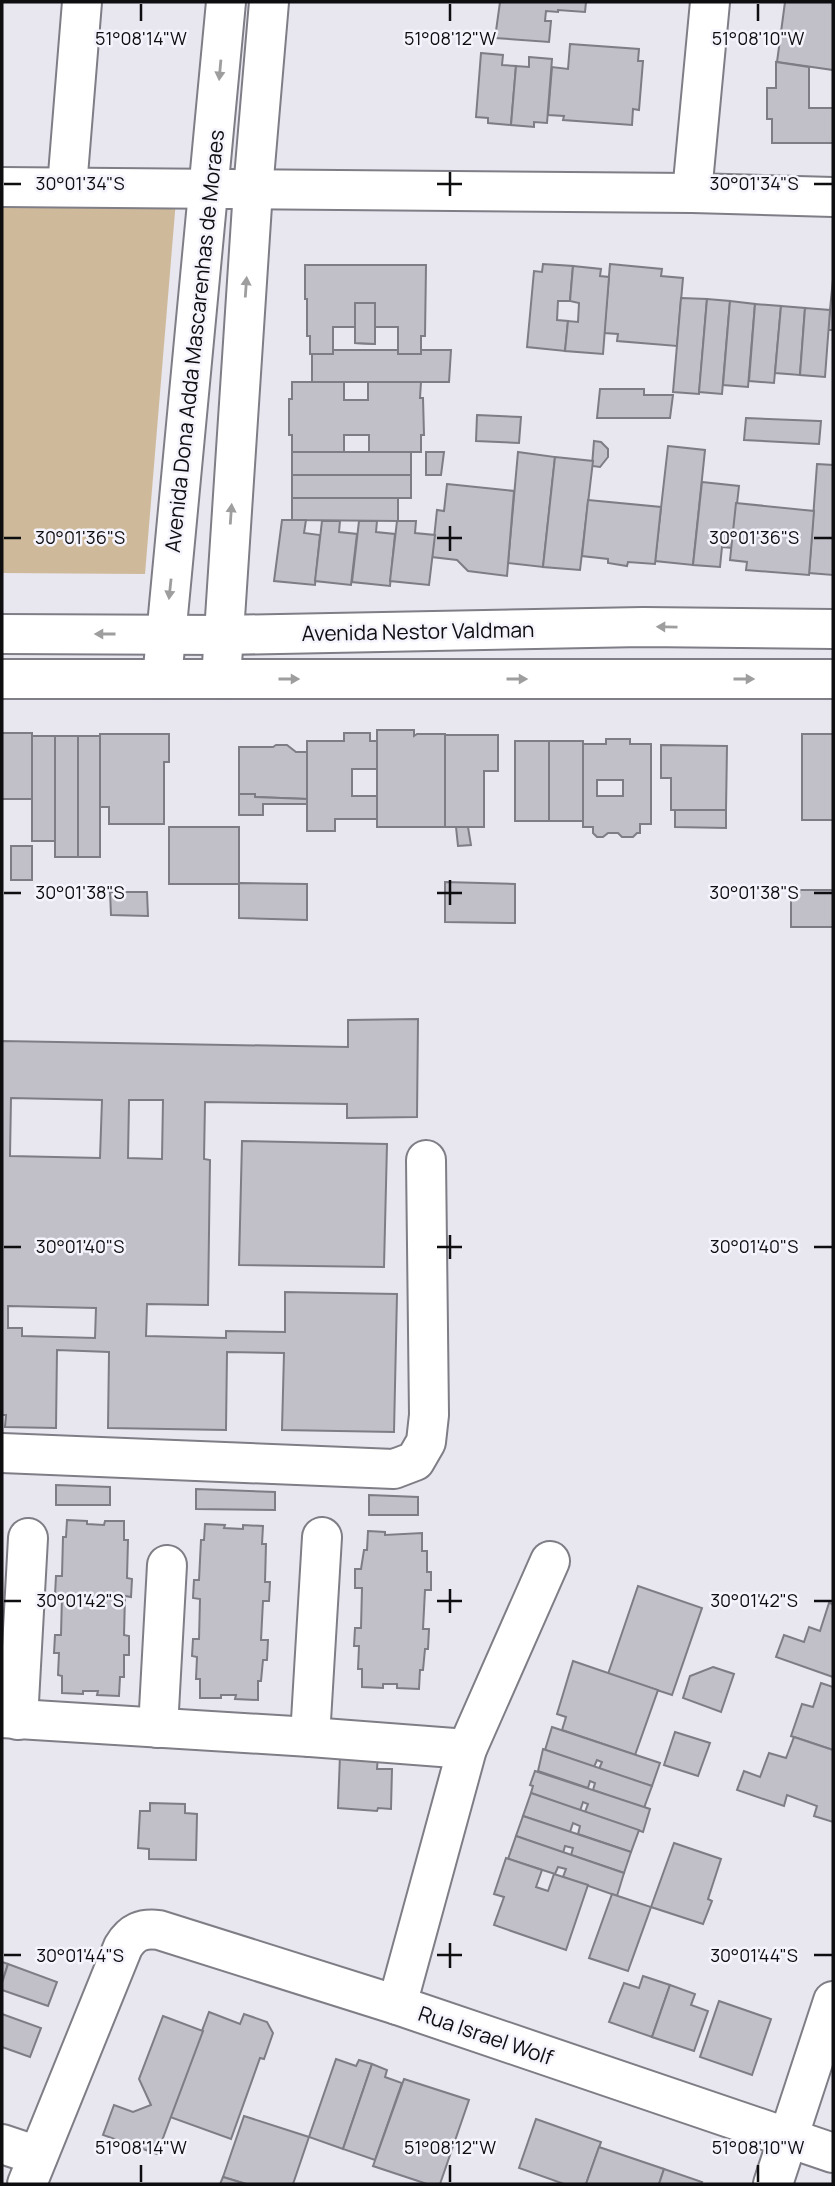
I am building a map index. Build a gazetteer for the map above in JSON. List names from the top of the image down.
{
  "streets": {
    "street": ["Avenida Dona Adda Mascarenhas de Moraes", "Avenida Nestor Valdman", "Rua Israel Wolf"]
  },
  "crossings": [
    ["Avenida Dona Adda Mascarenhas de Moraes", "Avenida Nestor Valdman"]
  ],
  "coordinates": [
    "51°08'14\"W",
    "51°08'12\"W",
    "51°08'10\"W",
    "30°01'34\"S",
    "30°01'36\"S",
    "30°01'38\"S",
    "30°01'40\"S",
    "30°01'42\"S",
    "30°01'44\"S"
  ]
}
